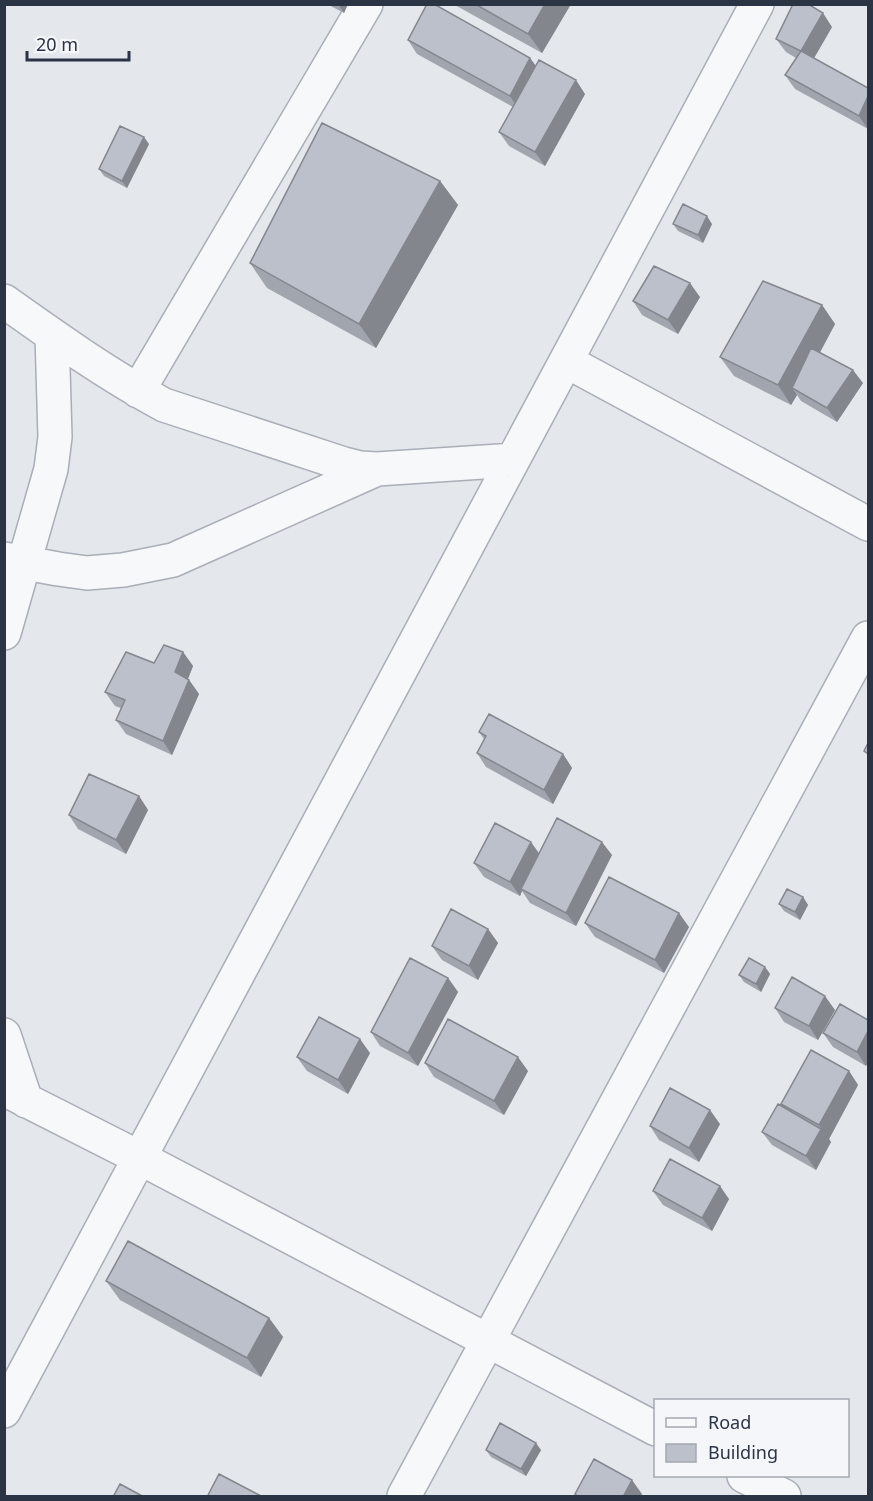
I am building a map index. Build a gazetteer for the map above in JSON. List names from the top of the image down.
{
  "legend": ["Road", "Building"],
  "scale_bar": "20 m"
}
